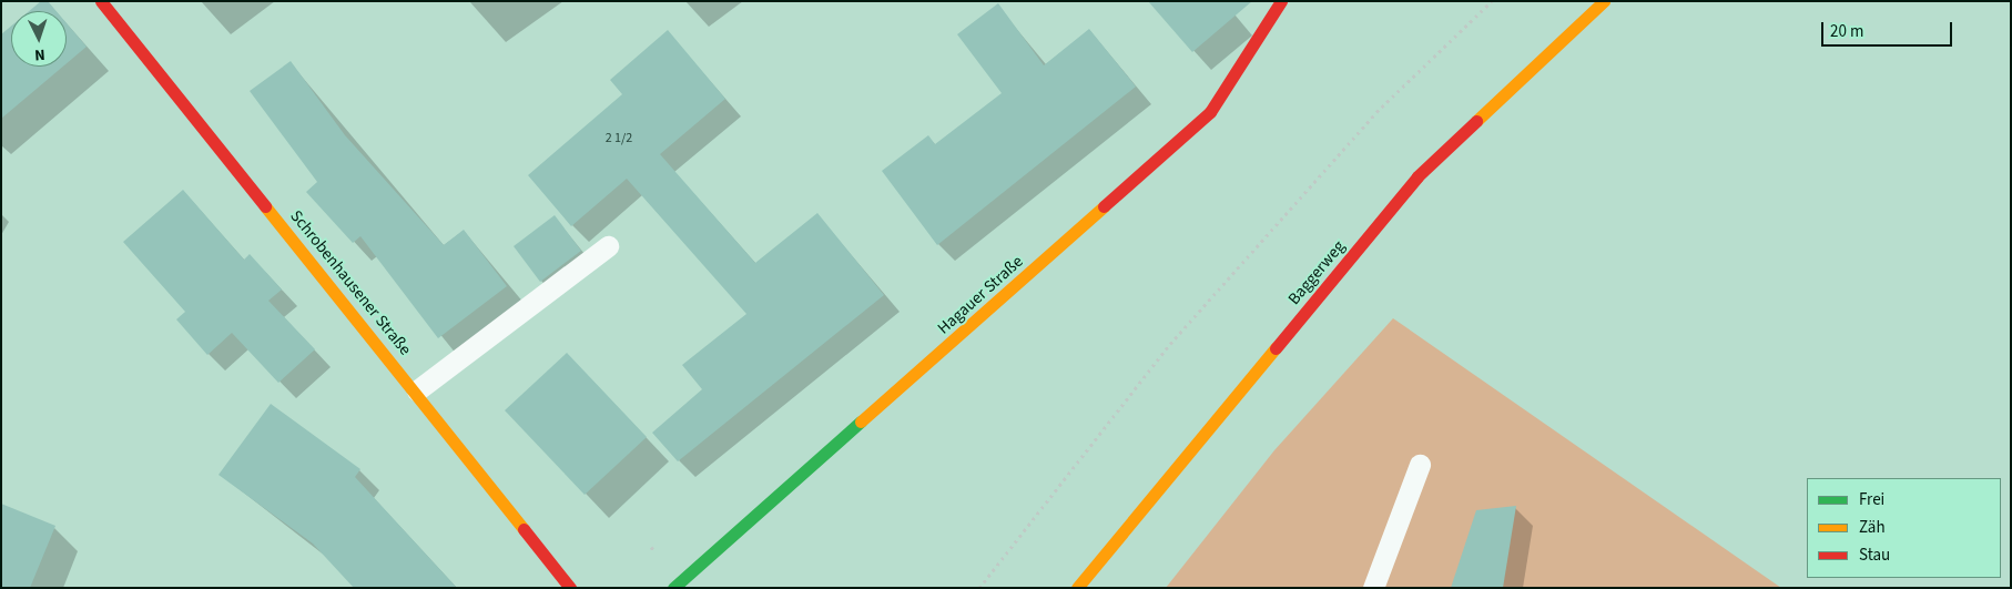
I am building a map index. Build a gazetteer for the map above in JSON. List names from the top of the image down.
{
  "streets": {
    "street": ["Baggerweg", "Schrobenhausener Straße", "Hagauer Straße"]
  },
  "house_numbers": ["2 1/2"],
  "legend": ["Frei", "Zäh", "Stau"],
  "scale_bar": "20 m",
  "north": "bottom"
}
